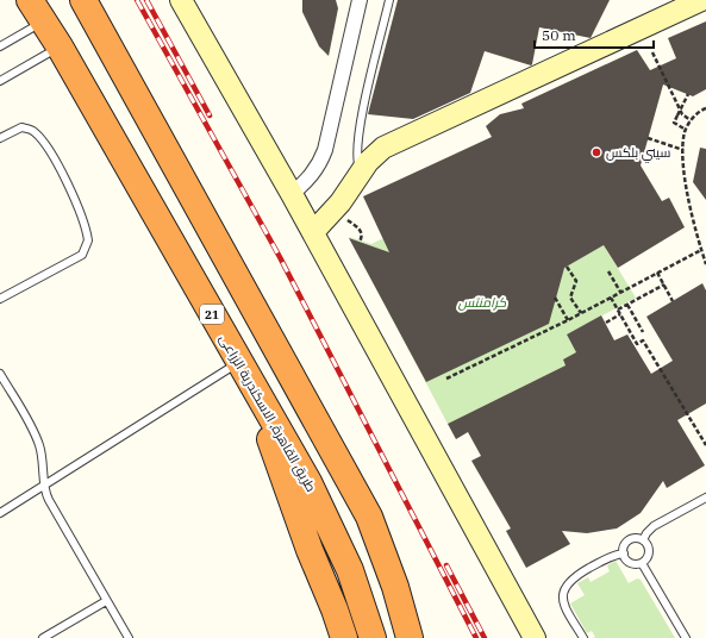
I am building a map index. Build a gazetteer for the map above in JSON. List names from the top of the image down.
{
  "streets": {
    "highway": ["21", "طريق القاهرة, الاسكندرية الزراعى"]
  },
  "parks": ["كرامنتس"],
  "places": ["سيني بلكس"],
  "scale_bar": "50 m"
}
